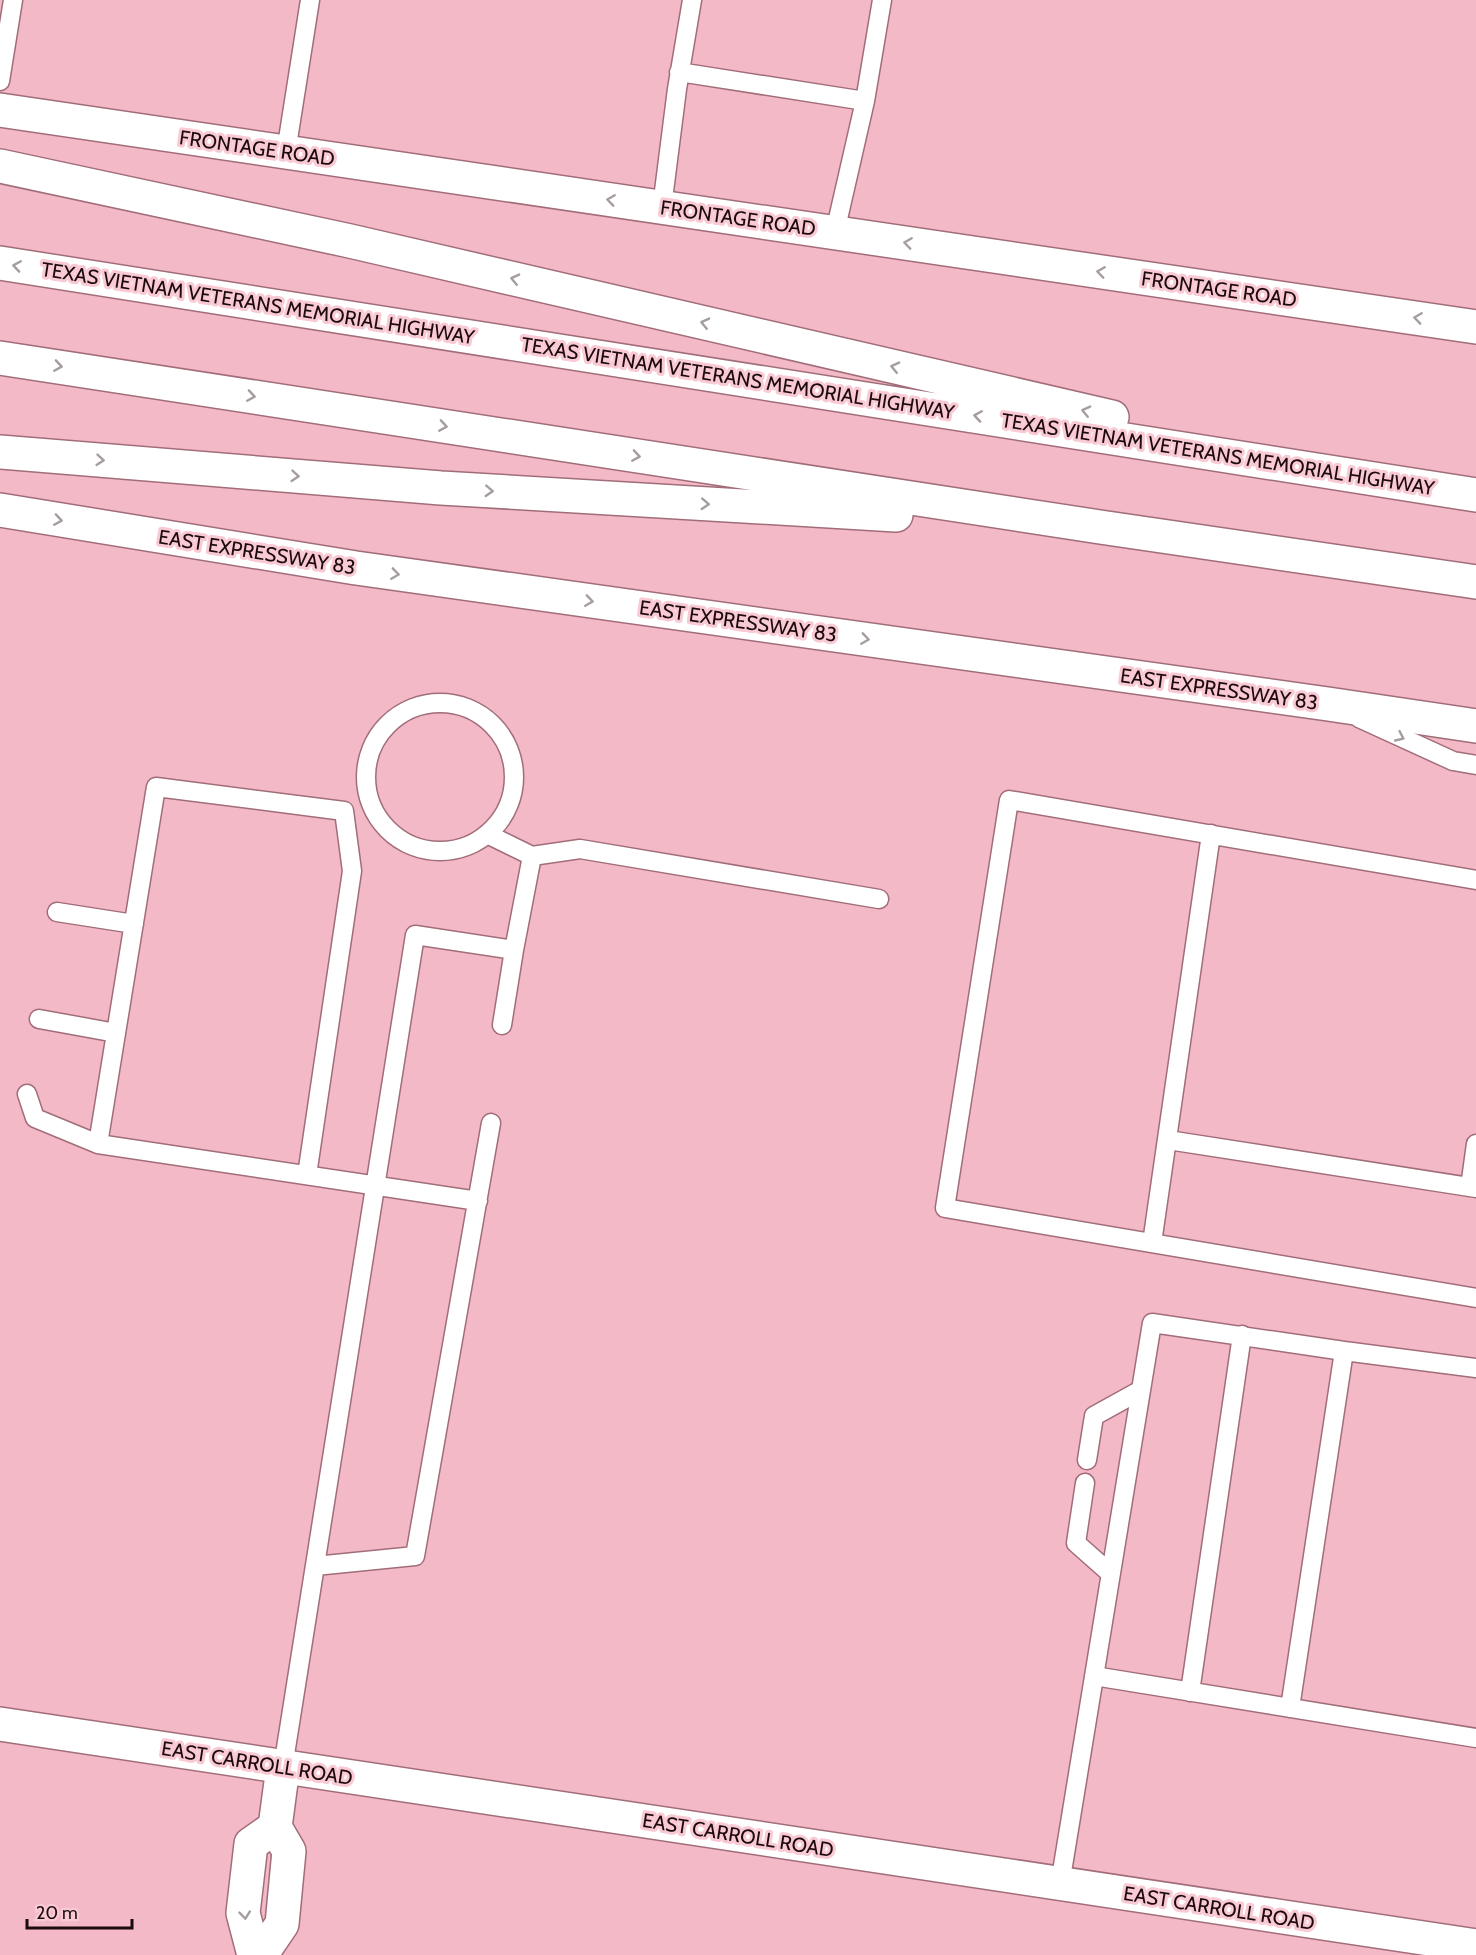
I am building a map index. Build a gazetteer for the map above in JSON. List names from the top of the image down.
{
  "streets": {
    "main road": [
      "FRONTAGE ROAD",
      "TEXAS VIETNAM VETERANS MEMORIAL HIGHWAY",
      "EAST EXPRESSWAY 83",
      "EAST CARROLL ROAD"
    ]
  },
  "scale_bar": "20 m"
}
